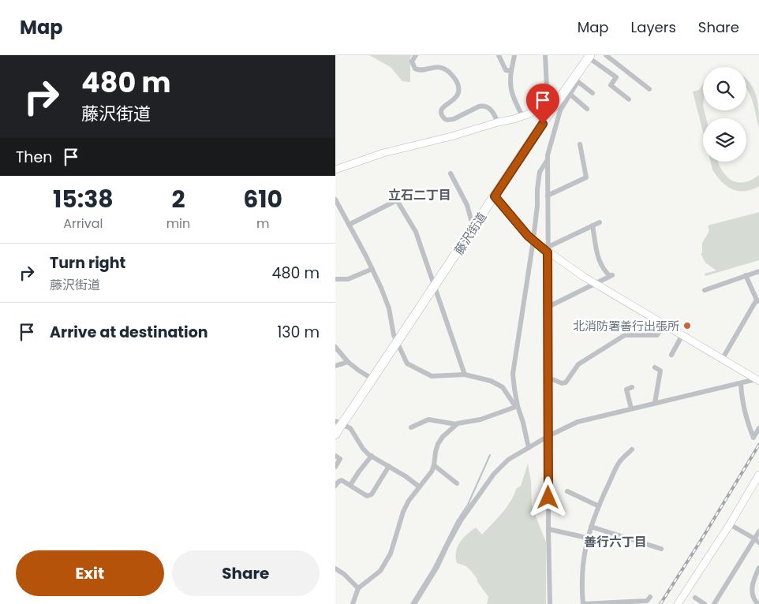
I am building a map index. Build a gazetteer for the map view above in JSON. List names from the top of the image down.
{
  "streets": {
    "highway": ["藤沢街道"]
  },
  "districts": ["立石二丁目", "善行六丁目"],
  "places": ["北消防署善行出張所"],
  "page": {
    "header": "Map",
    "nav": ["Map", "Layers", "Share"],
    "turn": ["480 m", "藤沢街道"],
    "then": "Then",
    "eta": [
      "15:38",
      "Arrival",
      "2",
      "min",
      "610",
      "m"
    ],
    "list": [
      {
        "name": "Turn right",
        "note": "藤沢街道",
        "value": "480 m"
      },
      {
        "name": "Arrive at destination",
        "value": "130 m"
      }
    ],
    "buttons": ["Exit", "Share"]
  }
}
